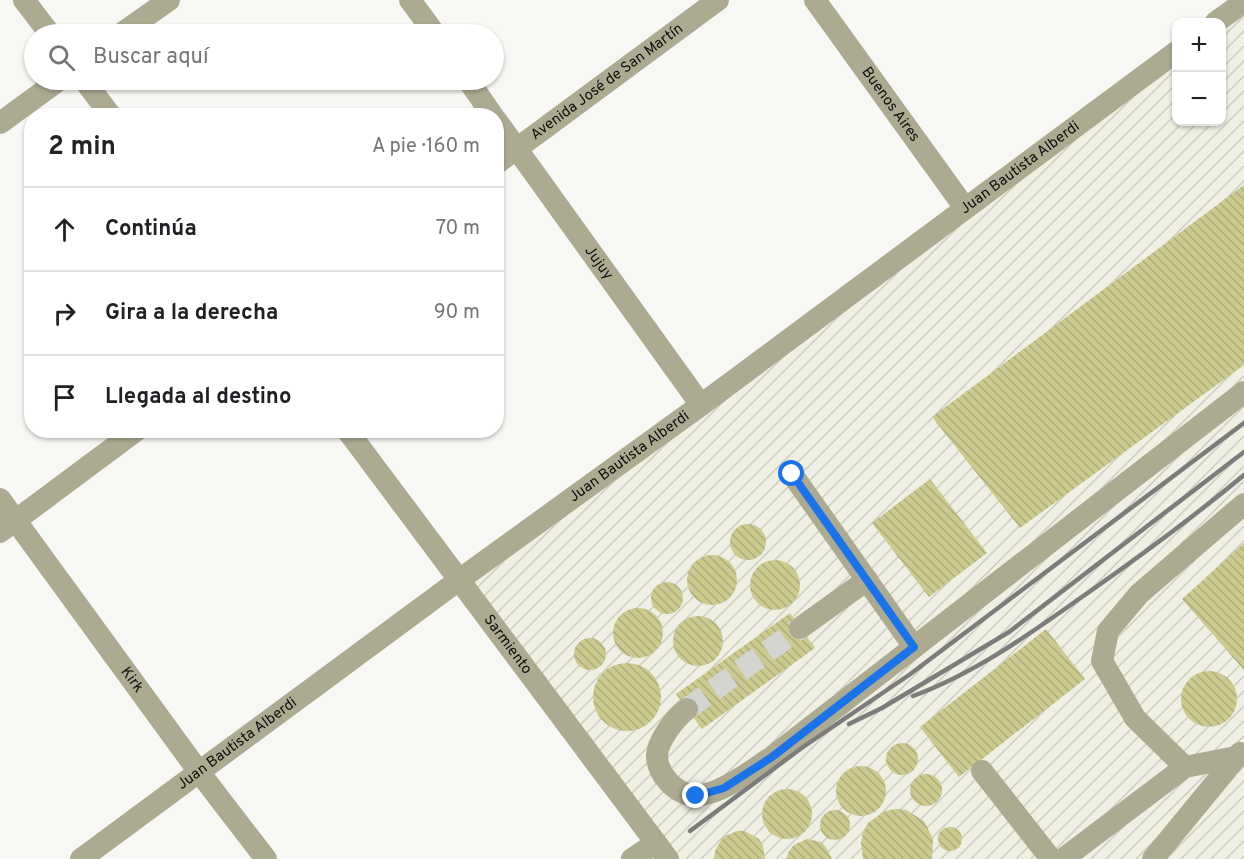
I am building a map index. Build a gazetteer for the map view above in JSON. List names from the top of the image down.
{
  "streets": {
    "street": [
      "Avenida José de San Martín",
      "Buenos Aires",
      "Juan Bautista Alberdi",
      "Jujuy",
      "Sarmiento",
      "Kirk"
    ]
  },
  "crossings": [
    ["Avenida José de San Martín", "Jujuy"],
    ["Buenos Aires", "Juan Bautista Alberdi"],
    ["Juan Bautista Alberdi", "Jujuy"],
    ["Juan Bautista Alberdi", "Sarmiento"],
    ["Juan Bautista Alberdi", "Kirk"]
  ],
  "page": {
    "map_buttons": ["+", "−"],
    "search": "Buscar aquí",
    "heading": ["2 min", "A pie · 160 m"],
    "list": [
      ["Continúa", "70 m"],
      ["Gira a la derecha", "90 m"],
      "Llegada al destino"
    ]
  }
}
